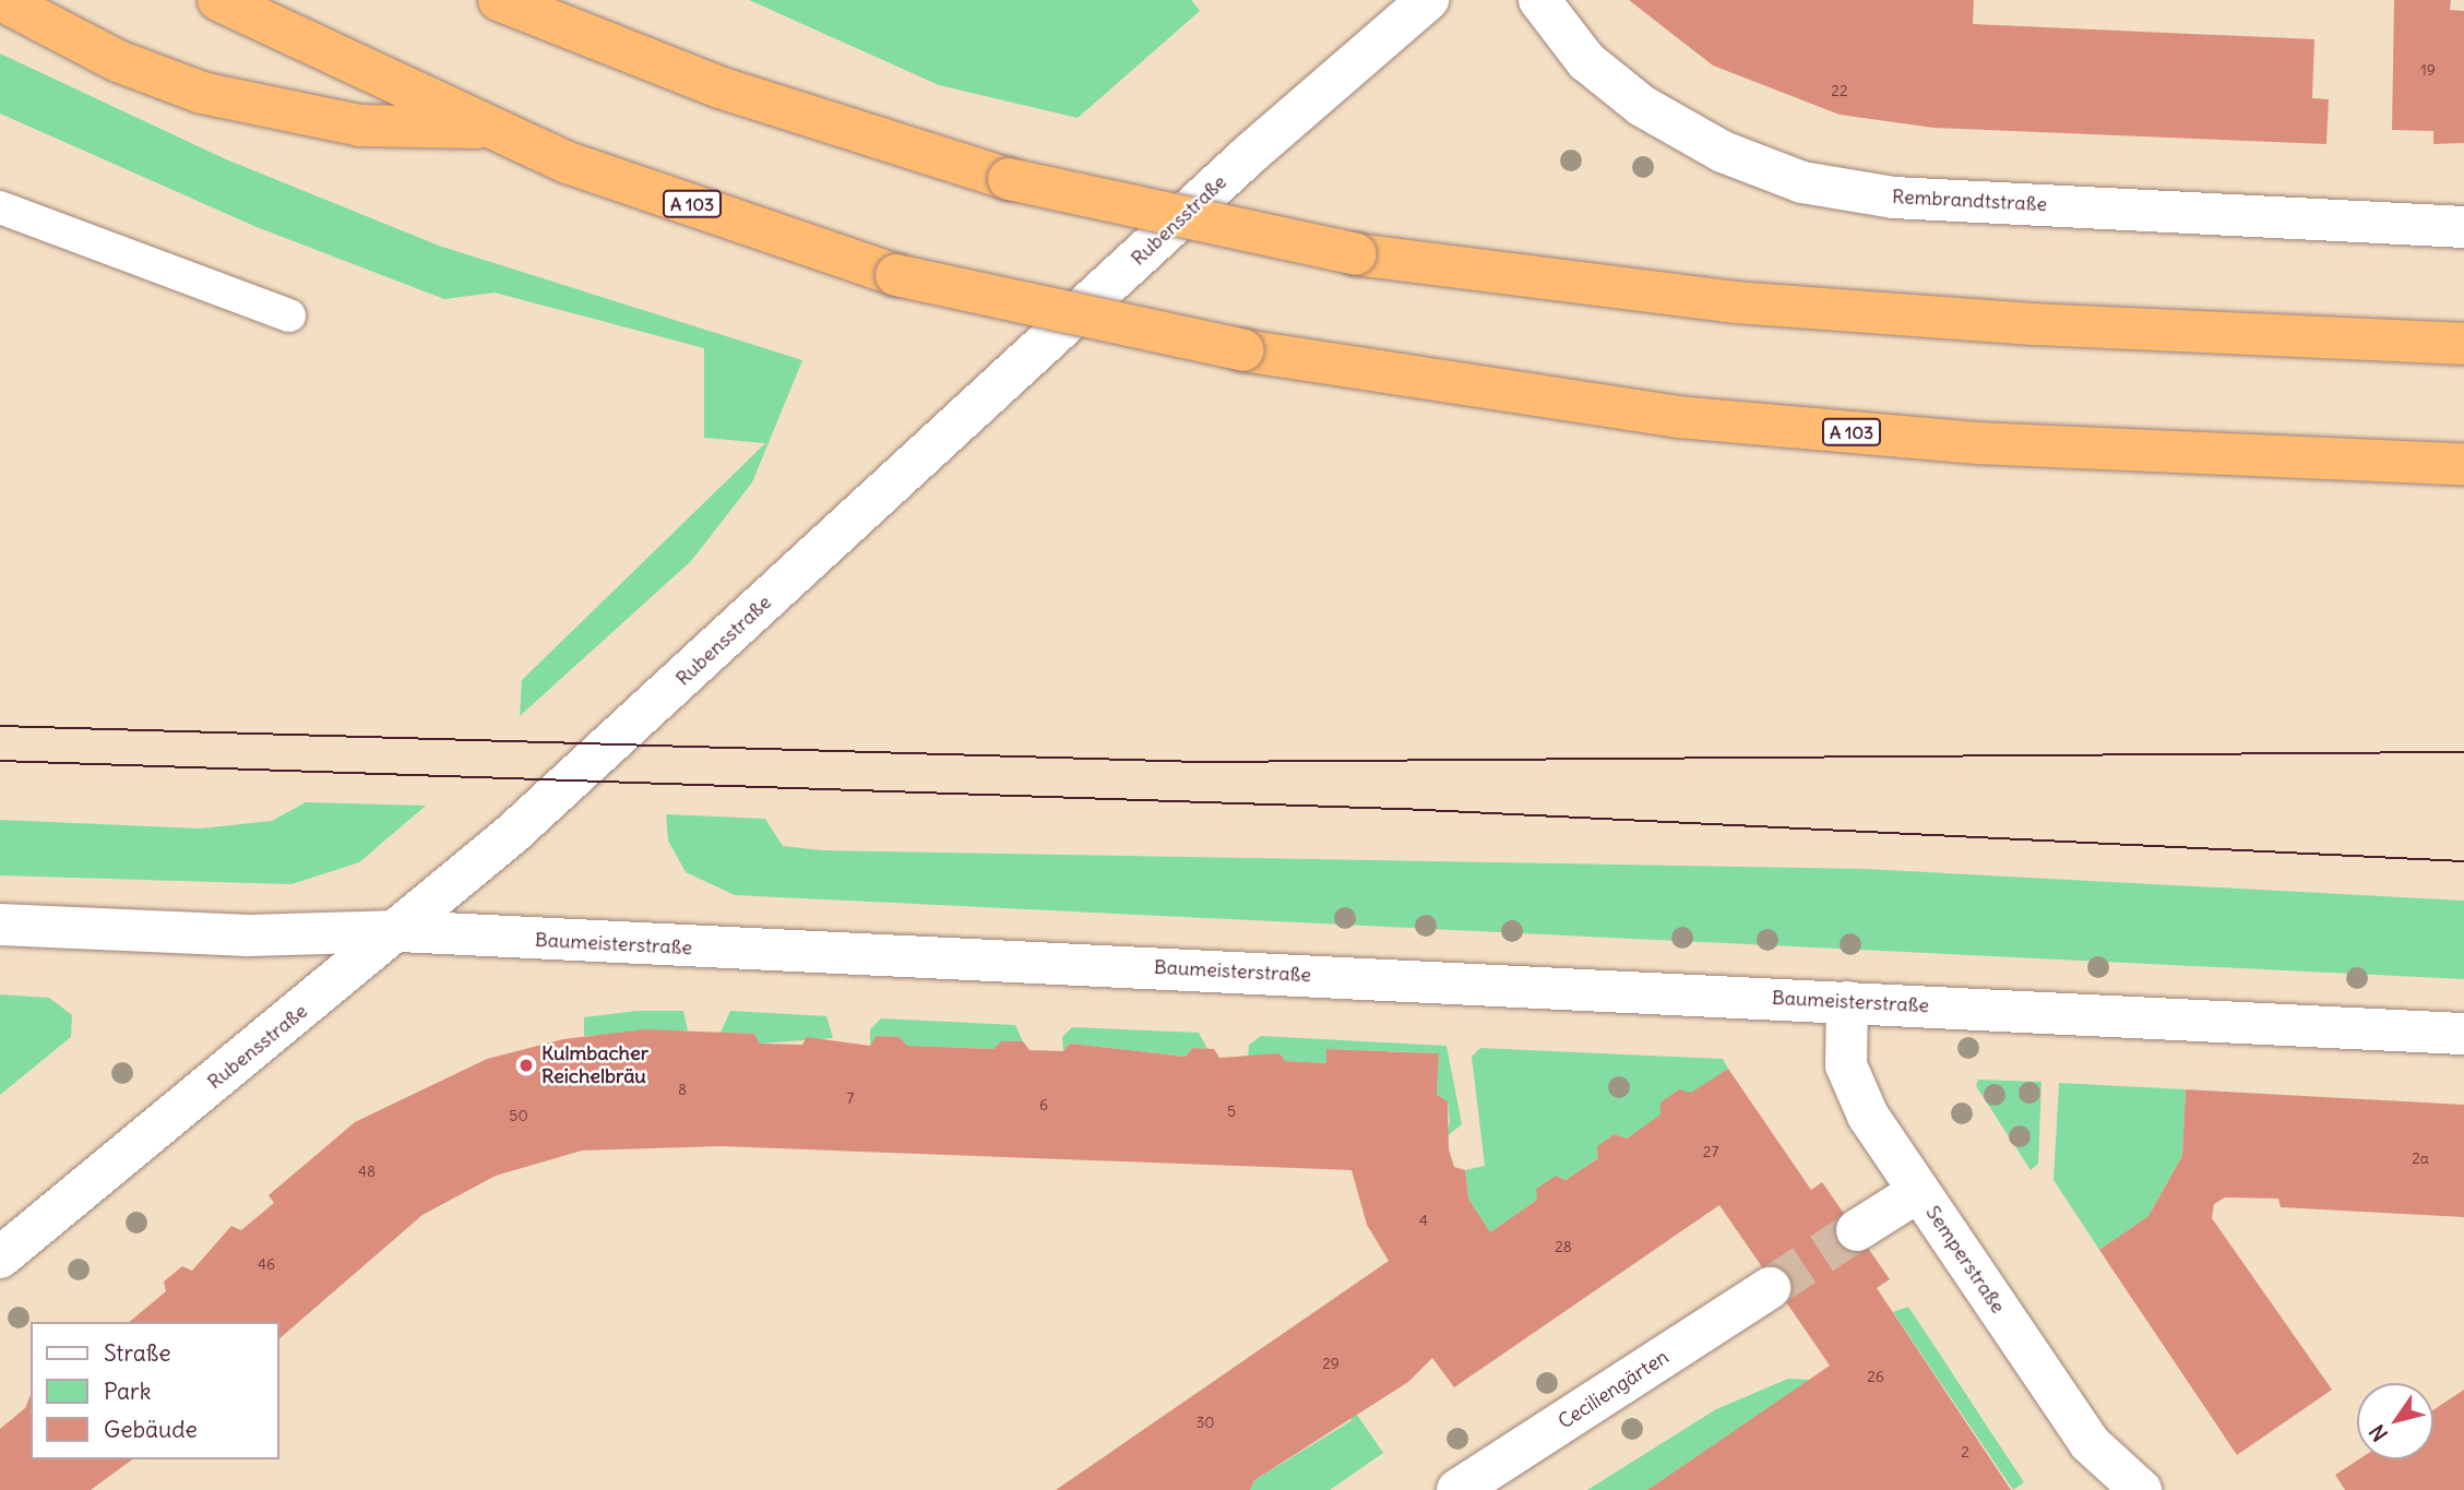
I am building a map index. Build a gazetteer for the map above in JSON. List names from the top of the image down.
{
  "streets": {
    "highway": ["A 103"],
    "street": [
      "Rembrandtstraße",
      "Rubensstraße",
      "Baumeisterstraße",
      "Semperstraße",
      "Ceciliengärten"
    ]
  },
  "crossings": [
    ["Rubensstraße", "Baumeisterstraße"],
    ["Baumeisterstraße", "Semperstraße"]
  ],
  "places": ["Kulmbacher Reichelbräu"],
  "house_numbers": [
    "19",
    "22",
    "8",
    "7",
    "6",
    "5",
    "50",
    "27",
    "2a",
    "48",
    "4",
    "28",
    "46",
    "29",
    "26",
    "30",
    "2"
  ],
  "legend": ["Straße", "Park", "Gebäude"],
  "north": "bottom left"
}
